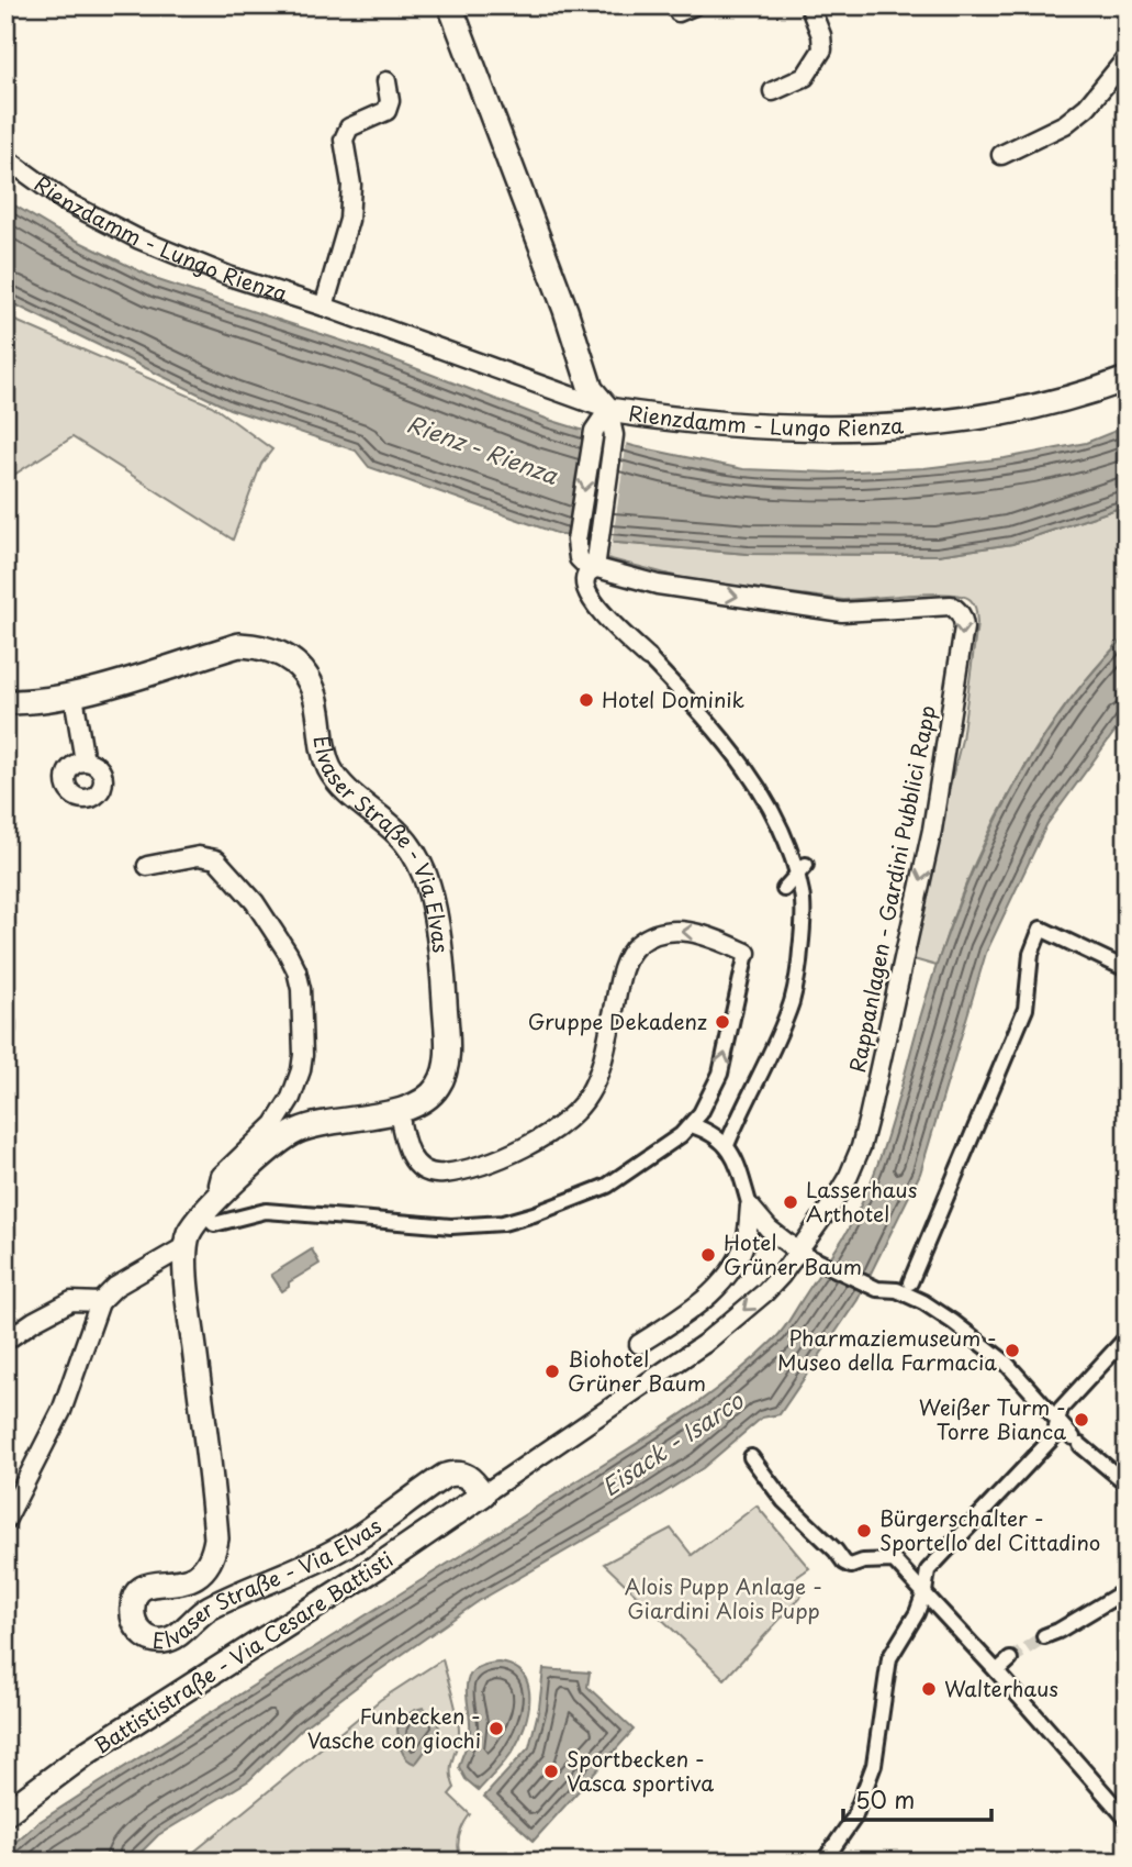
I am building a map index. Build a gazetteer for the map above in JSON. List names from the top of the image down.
{
  "streets": {
    "street": [
      "Rienzdamm - Lungo Rienza",
      "Elvaser Straße - Via Elvas",
      "Rappanlagen - Gardini Pubblici Rapp",
      "Battististraße - Via Cesare Battisti"
    ]
  },
  "crossings": [
    ["Elvaser Straße - Via Elvas", "Battististraße - Via Cesare Battisti"]
  ],
  "water": ["Rienz - Rienza", "Eisack - Isarco"],
  "parks": ["Alois Pupp Anlage - Giardini Alois Pupp"],
  "places": [
    "Hotel Dominik",
    "Gruppe Dekadenz",
    "Lasserhaus Arthotel",
    "Hotel Grüner Baum",
    "Pharmaziemuseum - Museo della Farmacia",
    "Biohotel Grüner Baum",
    "Weißer Turm - Torre Bianca",
    "Bürgerschalter - Sportello del Cittadino",
    "Walterhaus",
    "Funbecken - Vasche con giochi",
    "Sportbecken - Vasca sportiva"
  ],
  "scale_bar": "50 m"
}
